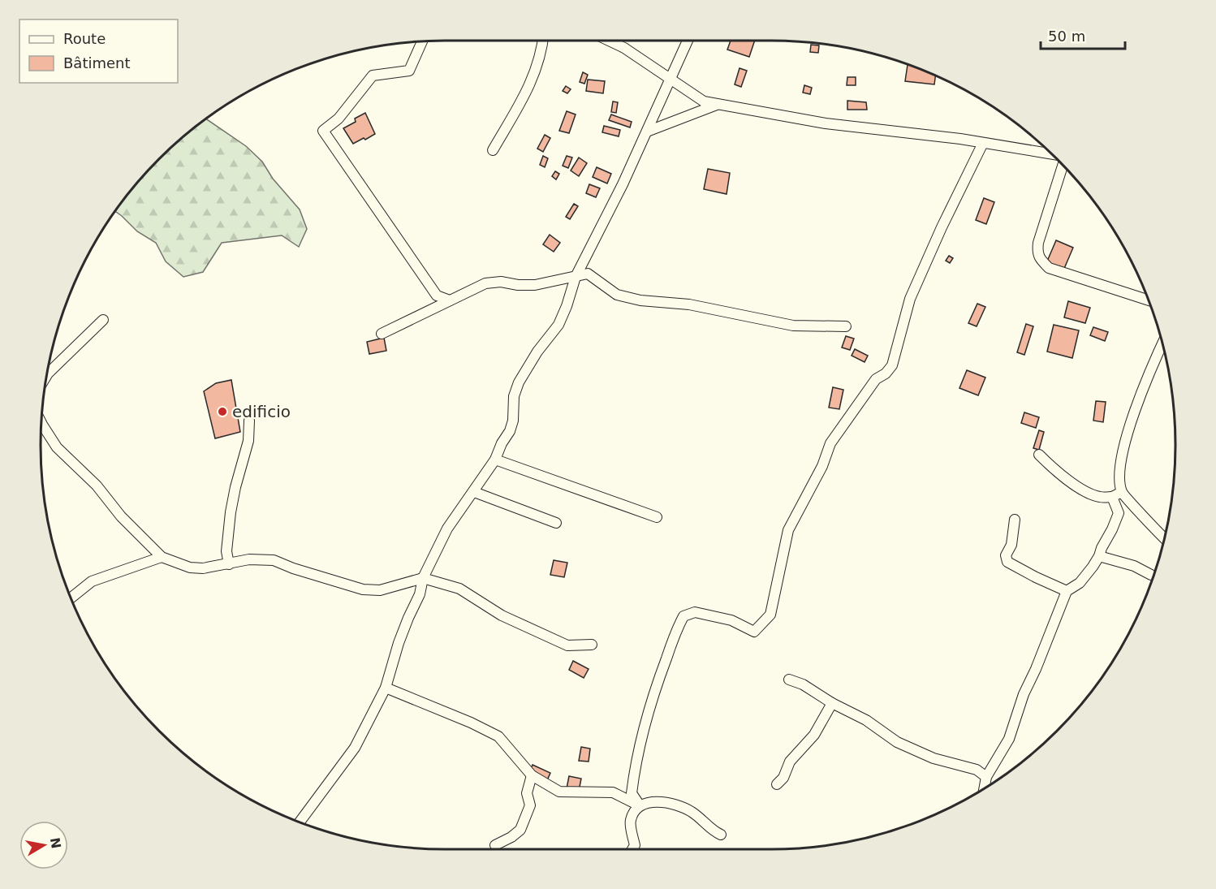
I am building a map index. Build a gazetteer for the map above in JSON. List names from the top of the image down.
{
  "places": ["edificio"],
  "legend": ["Route", "Bâtiment"],
  "scale_bar": "50 m",
  "north": "right"
}
